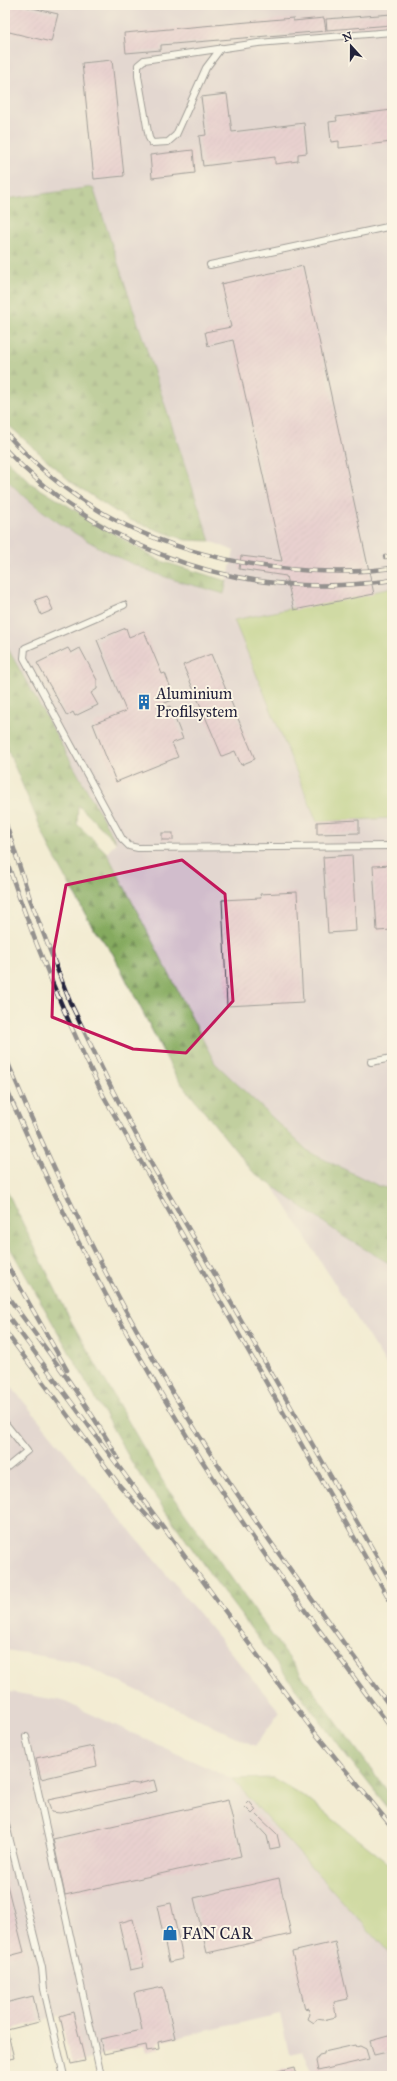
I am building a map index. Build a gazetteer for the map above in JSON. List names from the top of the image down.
{
  "places": {
    "building": ["Aluminium Profilsystem"],
    "shop": ["FAN CAR"]
  },
  "north": "top"
}
